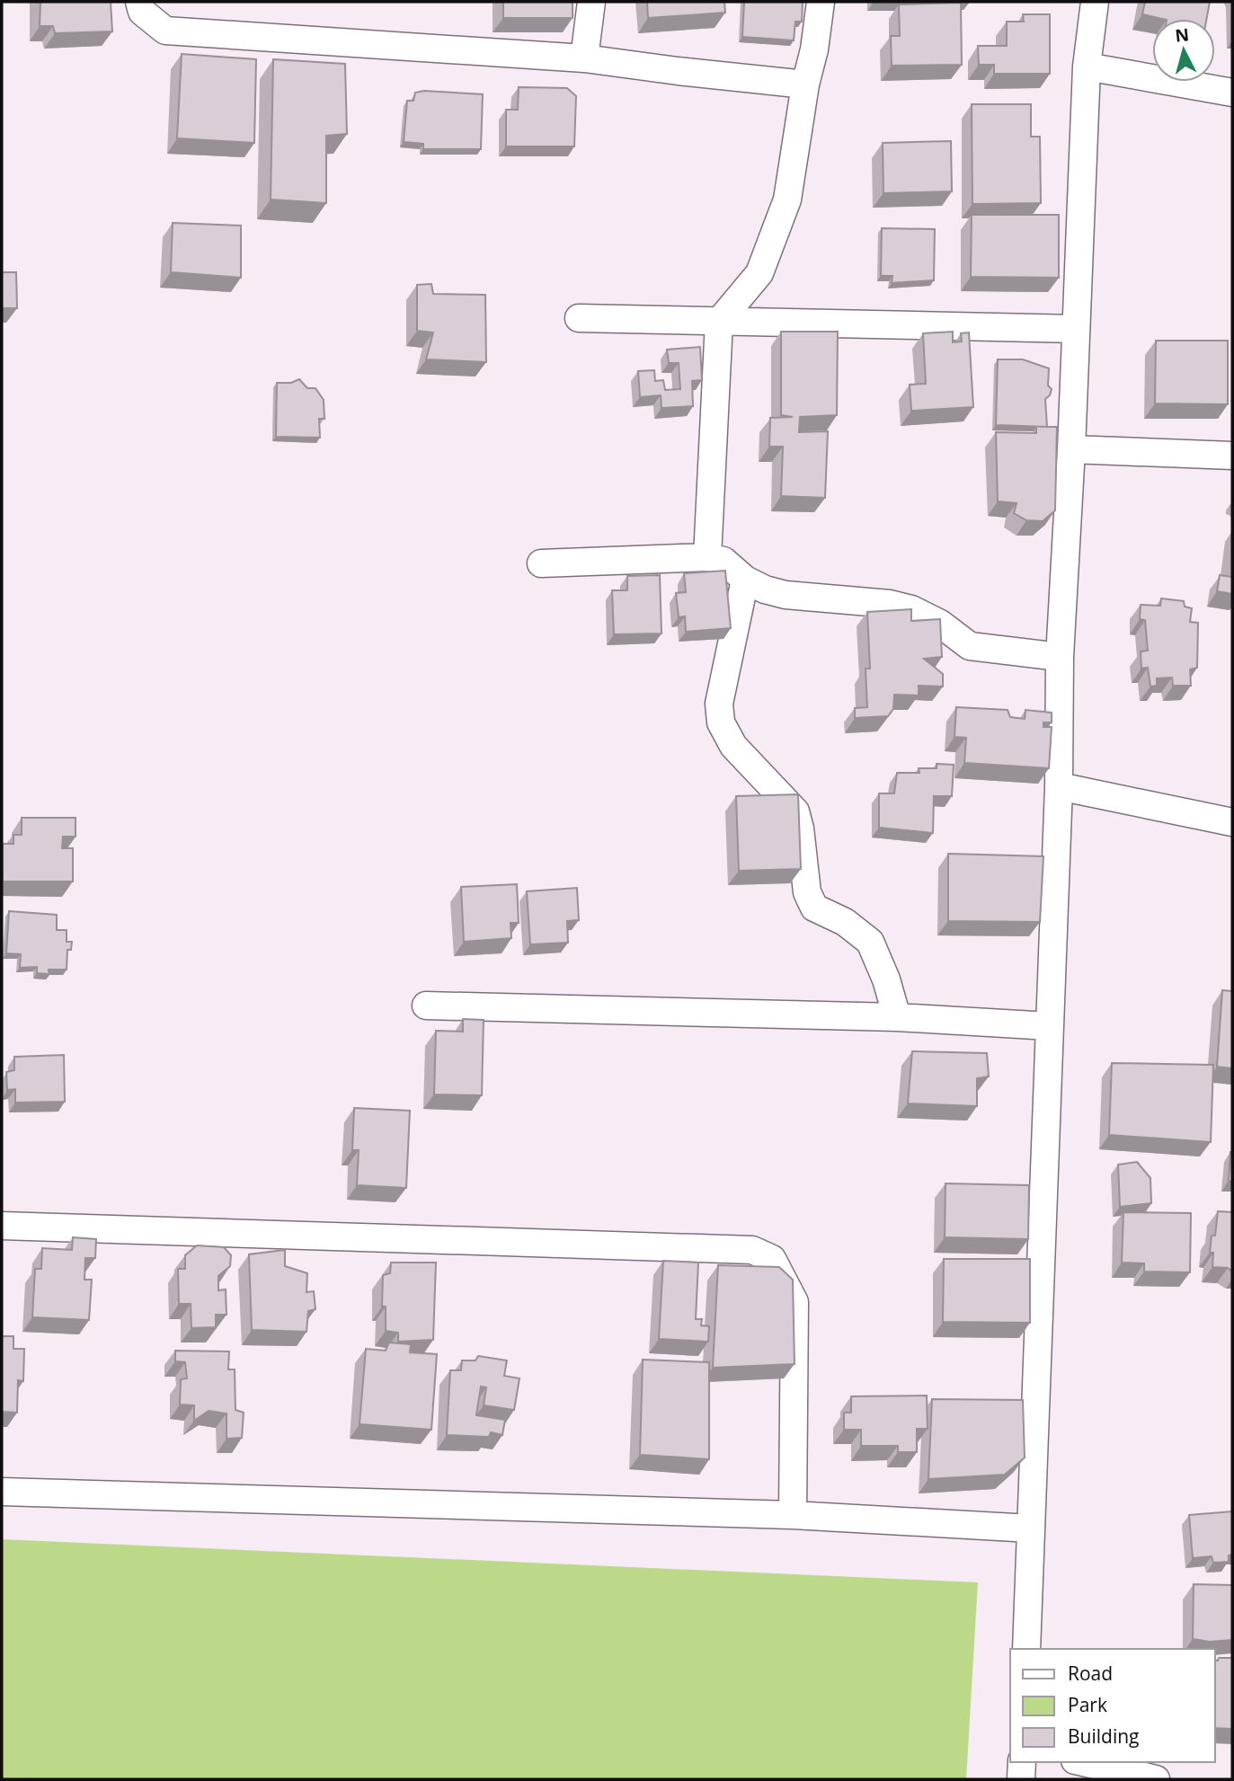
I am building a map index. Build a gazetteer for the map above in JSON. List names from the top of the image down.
{
  "legend": ["Road", "Park", "Building"],
  "north": "top"
}
